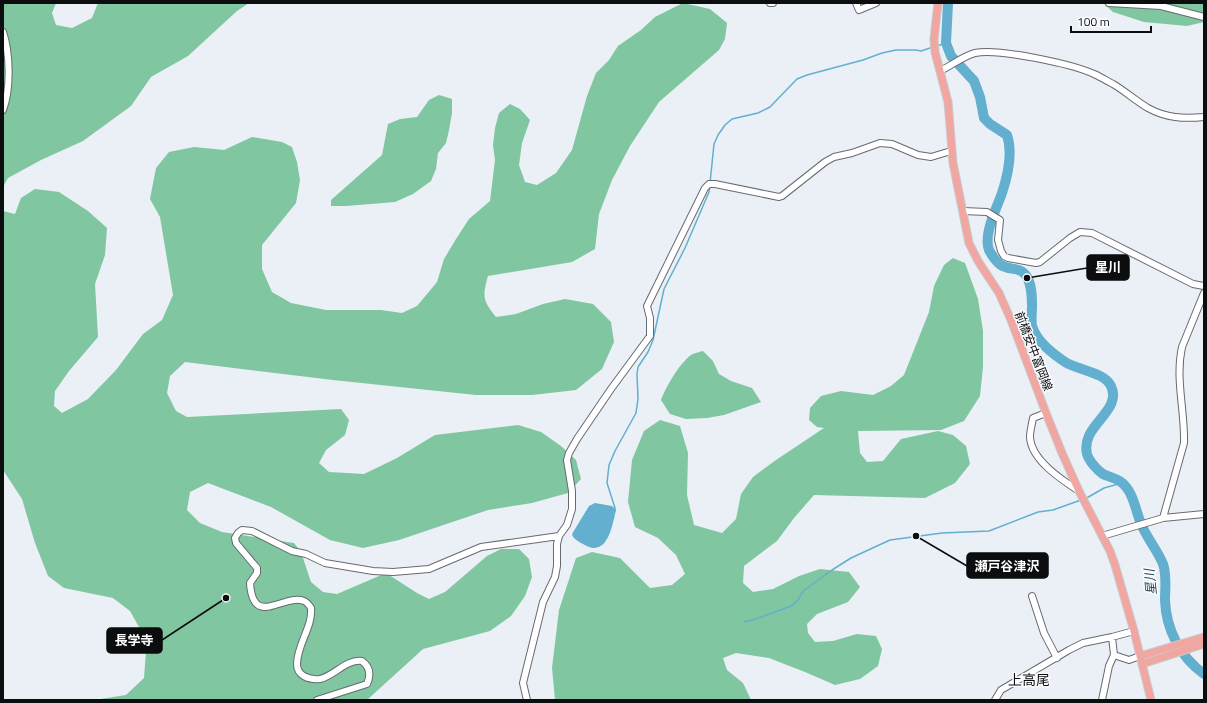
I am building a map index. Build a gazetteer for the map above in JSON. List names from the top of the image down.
{
  "streets": {
    "main road": ["前橋安中富岡線"]
  },
  "districts": ["上高尾"],
  "water": ["星川"],
  "places": ["星川", "瀬戸谷津沢", "長学寺"],
  "scale_bar": "100 m"
}
